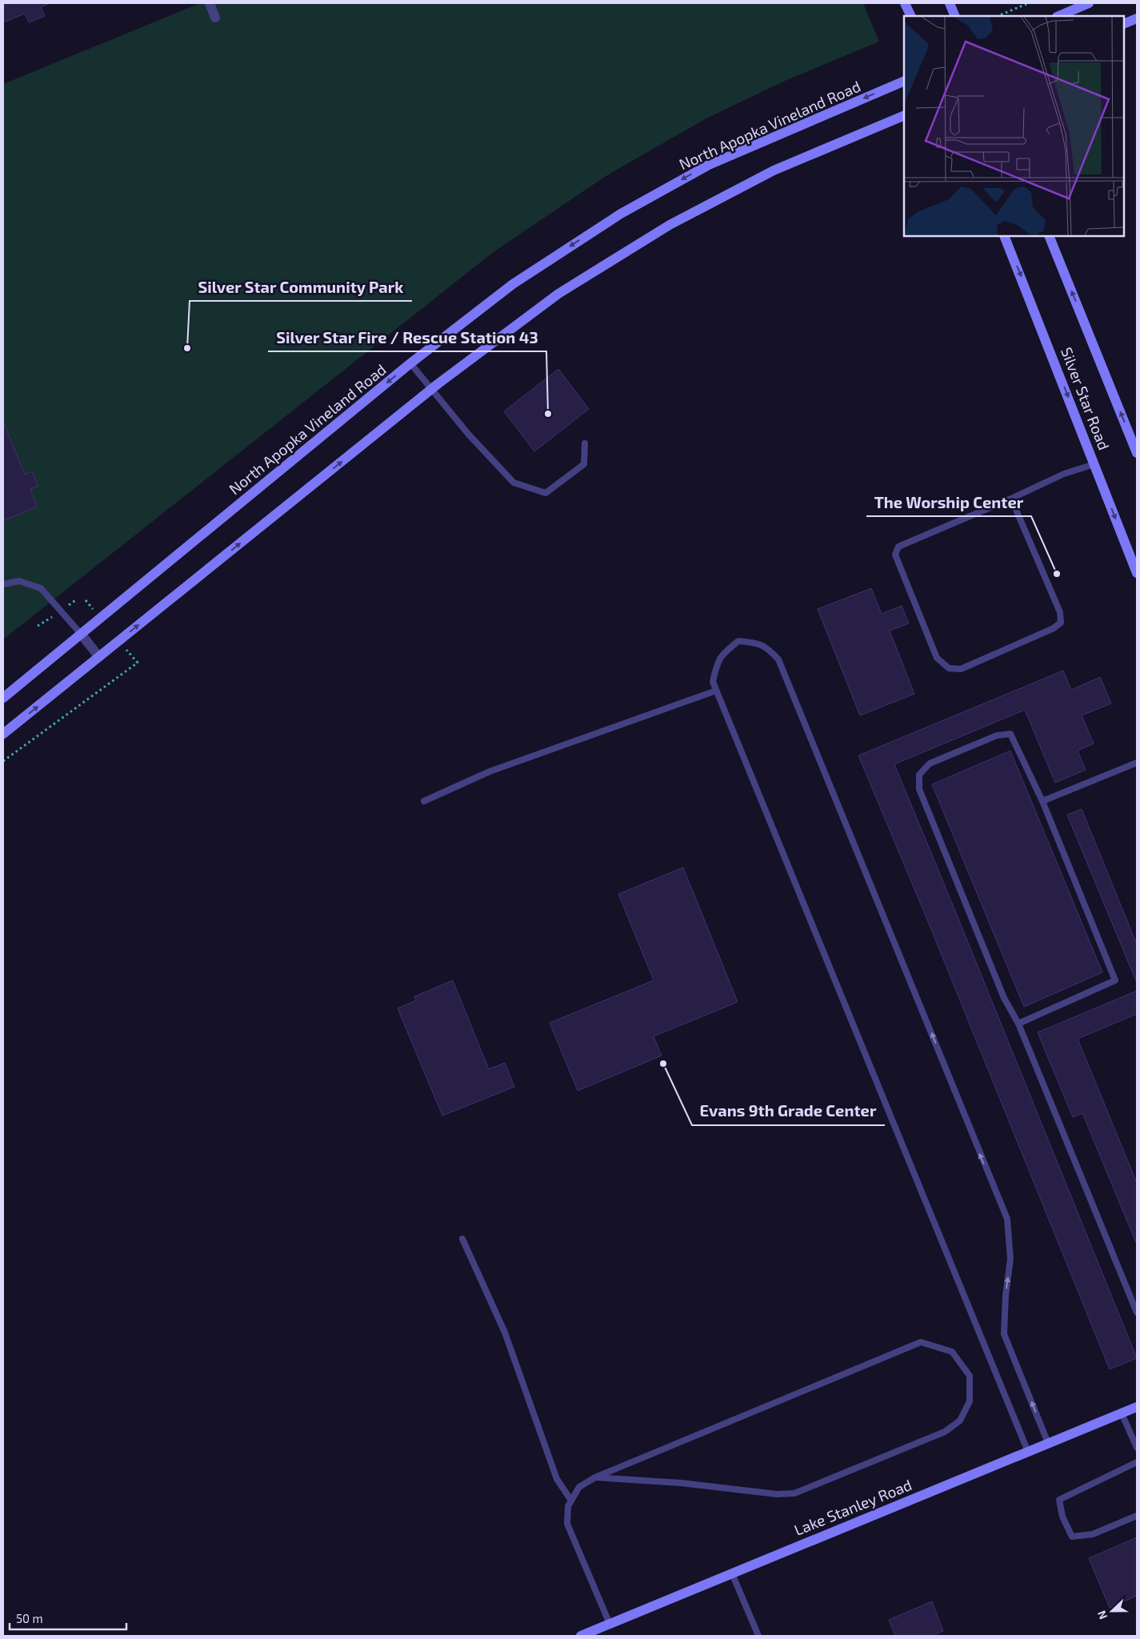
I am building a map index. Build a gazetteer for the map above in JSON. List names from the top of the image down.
{
  "streets": {
    "main road": ["North Apopka Vineland Road", "Silver Star Road", "Lake Stanley Road"]
  },
  "places": [
    "Silver Star Community Park",
    "Silver Star Fire / Rescue Station 43",
    "The Worship Center",
    "Evans 9th Grade Center"
  ],
  "scale_bar": "50 m",
  "north": "left"
}
